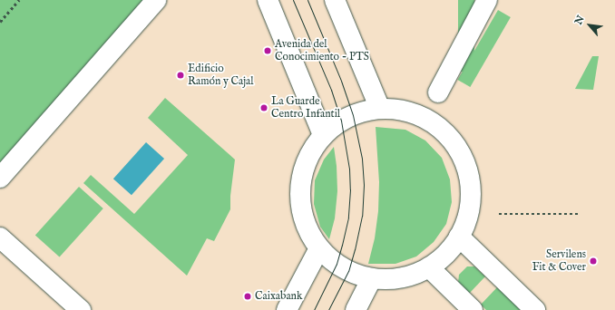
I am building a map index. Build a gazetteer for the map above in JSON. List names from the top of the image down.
{
  "places": [
    "Avenida del Conocimiento - PTS",
    "Edificio Ramón y Cajal",
    "La Guarde Centro Infantil",
    "Servilens Fit & Cover",
    "Caixabank"
  ],
  "north": "top left"
}
